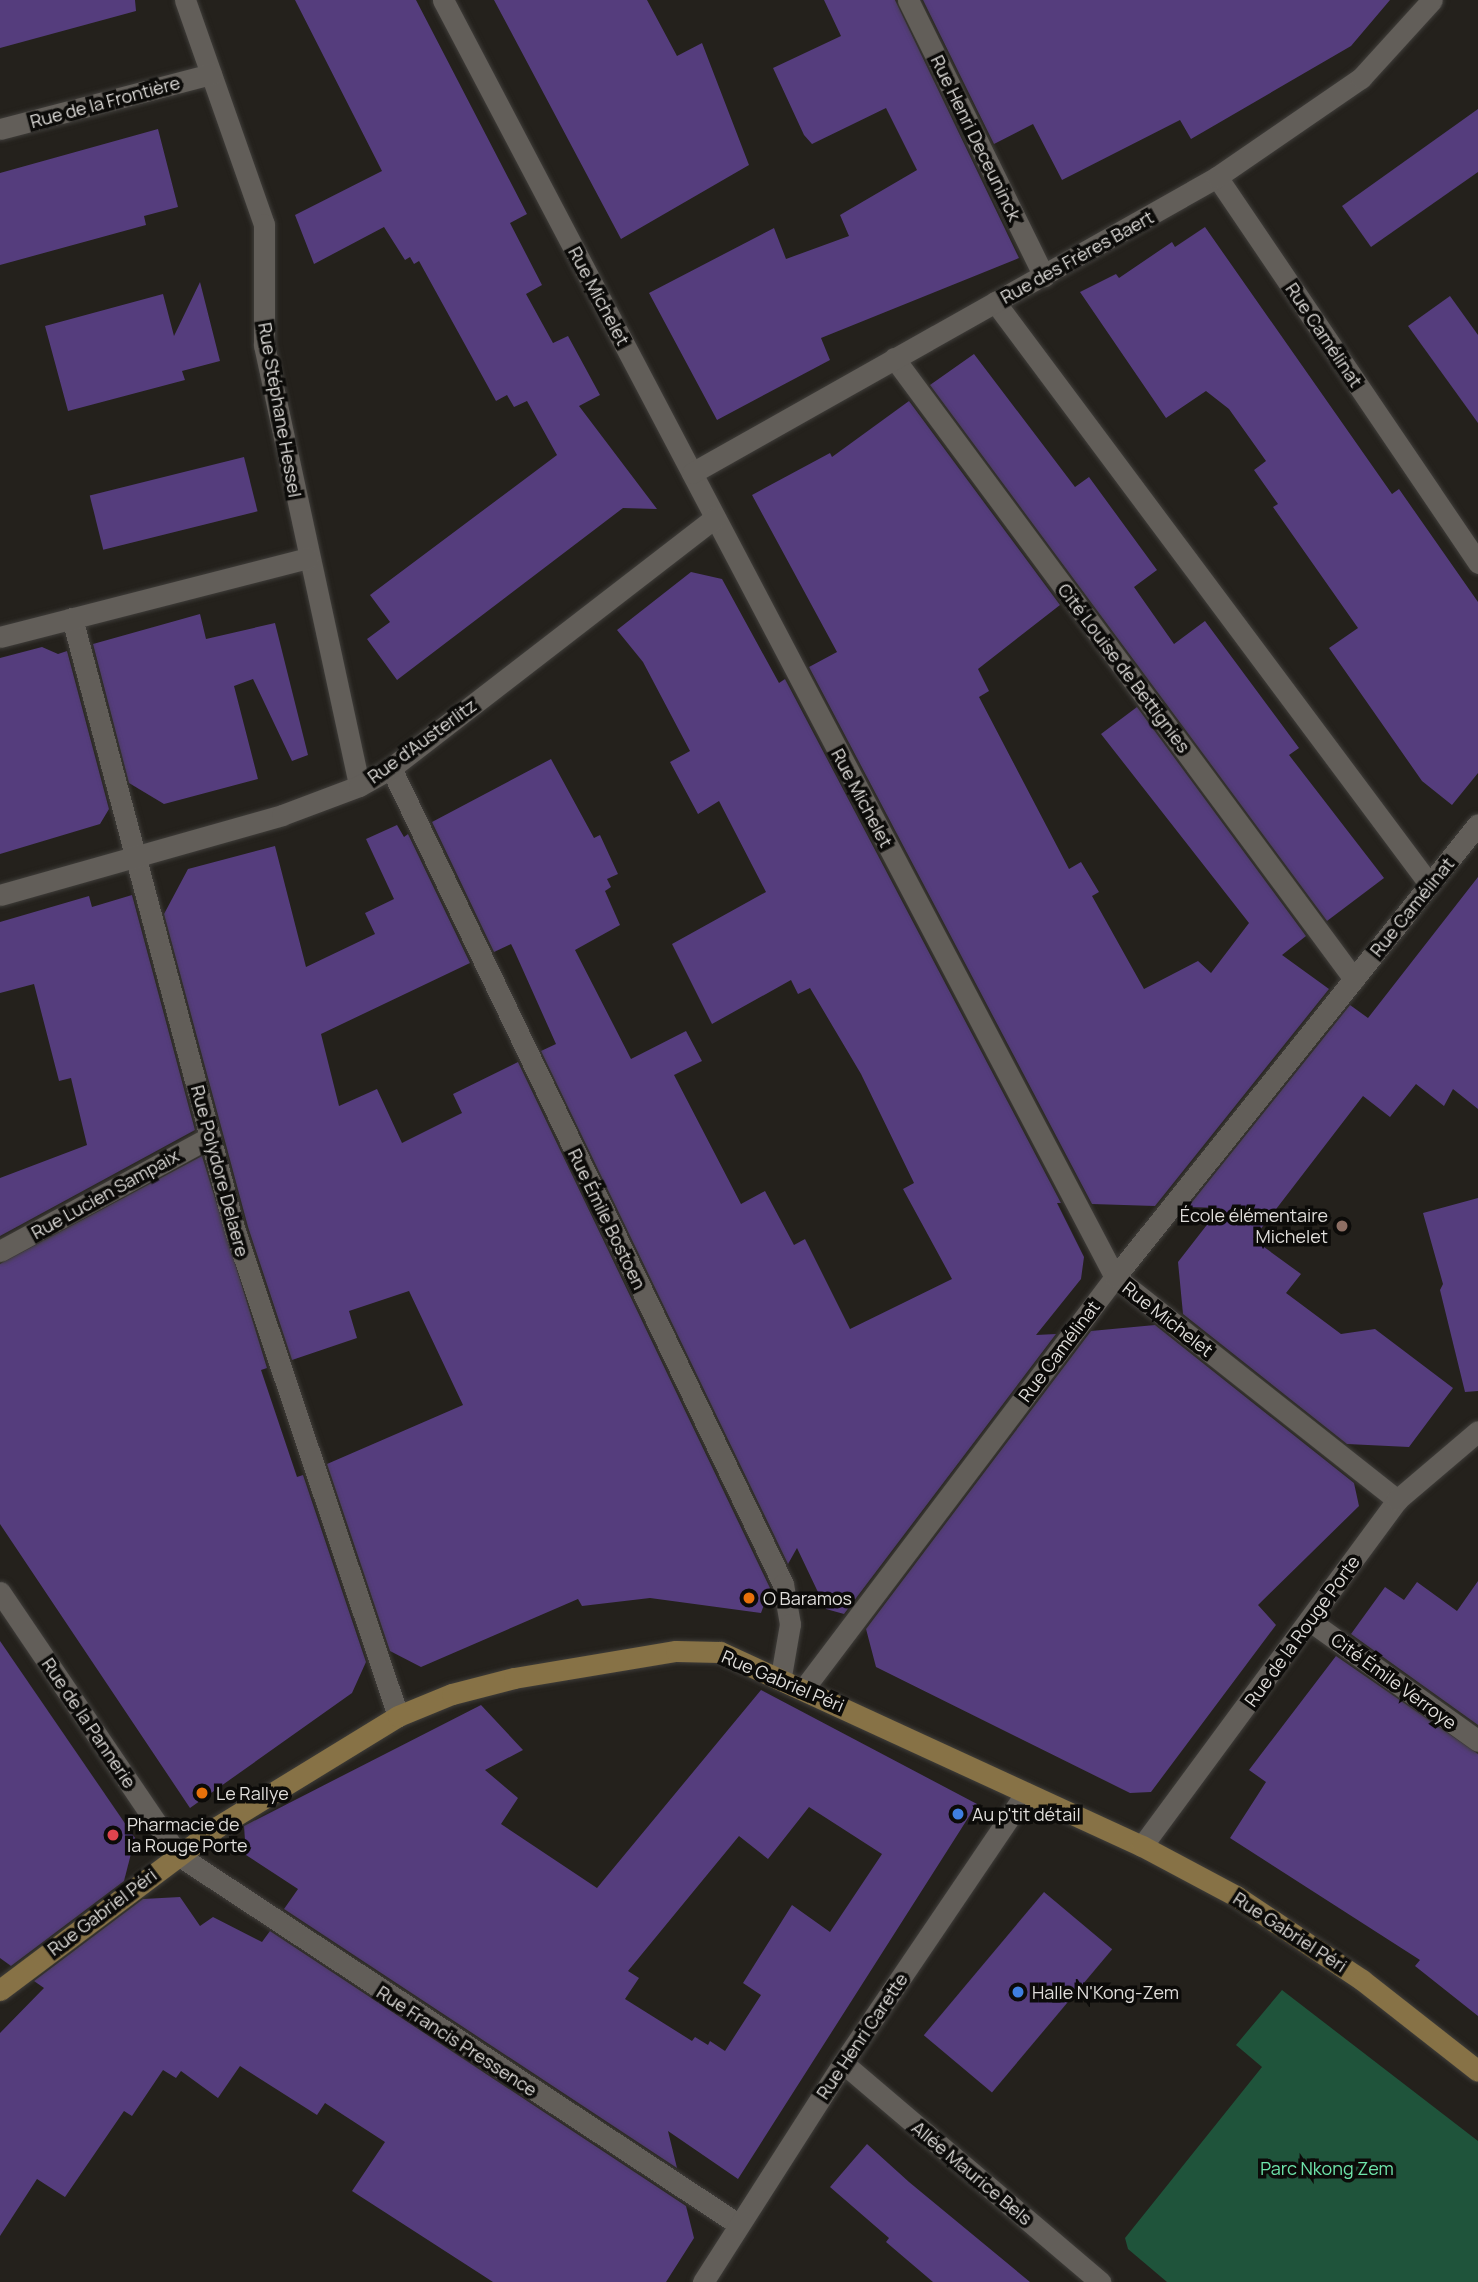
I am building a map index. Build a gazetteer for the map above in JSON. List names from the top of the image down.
{
  "streets": {
    "street": [
      "Rue de la Frontière",
      "Rue Henri Deceuninck",
      "Rue des Frères Baert",
      "Rue Michelet",
      "Rue Camélinat",
      "Rue Stéphane Hessel",
      "Cité Louise de Bettignies",
      "Rue d'Austerlitz",
      "Rue Polydore Delaere",
      "Rue Lucien Sampaix",
      "Rue Émile Bostoen",
      "Rue de la Rouge Porte",
      "Rue Gabriel Péri",
      "Cité Émile Verroye",
      "Rue de la Pannerie",
      "Rue Henri Carette",
      "Rue Francis Pressence",
      "Allée Maurice Bels"
    ]
  },
  "crossings": [
    ["Rue de la Frontière", "Rue Stéphane Hessel"],
    ["Rue Henri Deceuninck", "Rue des Frères Baert"],
    ["Rue des Frères Baert", "Rue Michelet"],
    ["Rue des Frères Baert", "Rue Camélinat"],
    ["Rue des Frères Baert", "Cité Louise de Bettignies"],
    ["Rue Michelet", "Rue Camélinat"],
    ["Rue Michelet", "Rue d'Austerlitz"],
    ["Rue Michelet", "Rue de la Rouge Porte"],
    ["Rue Camélinat", "Cité Louise de Bettignies"],
    ["Rue Camélinat", "Rue Gabriel Péri"],
    ["Rue Stéphane Hessel", "Rue d'Austerlitz"],
    ["Rue d'Austerlitz", "Rue Polydore Delaere"],
    ["Rue d'Austerlitz", "Rue Émile Bostoen"],
    ["Rue Polydore Delaere", "Rue Lucien Sampaix"],
    ["Rue Polydore Delaere", "Rue Gabriel Péri"],
    ["Rue Émile Bostoen", "Rue Gabriel Péri"],
    ["Rue de la Rouge Porte", "Rue Gabriel Péri"],
    ["Rue de la Rouge Porte", "Cité Émile Verroye"],
    ["Rue Gabriel Péri", "Rue de la Pannerie"],
    ["Rue Gabriel Péri", "Rue Henri Carette"],
    ["Rue Gabriel Péri", "Rue Francis Pressence"],
    ["Rue de la Pannerie", "Rue Francis Pressence"],
    ["Rue Henri Carette", "Rue Francis Pressence"],
    ["Rue Henri Carette", "Allée Maurice Bels"]
  ],
  "parks": ["Parc Nkong Zem"],
  "places": [
    "École élémentaire Michelet",
    "O Baramos",
    "Le Rallye",
    "Au p'tit détail",
    "Pharmacie de la Rouge Porte",
    "Halle N'Kong-Zem"
  ]
}
